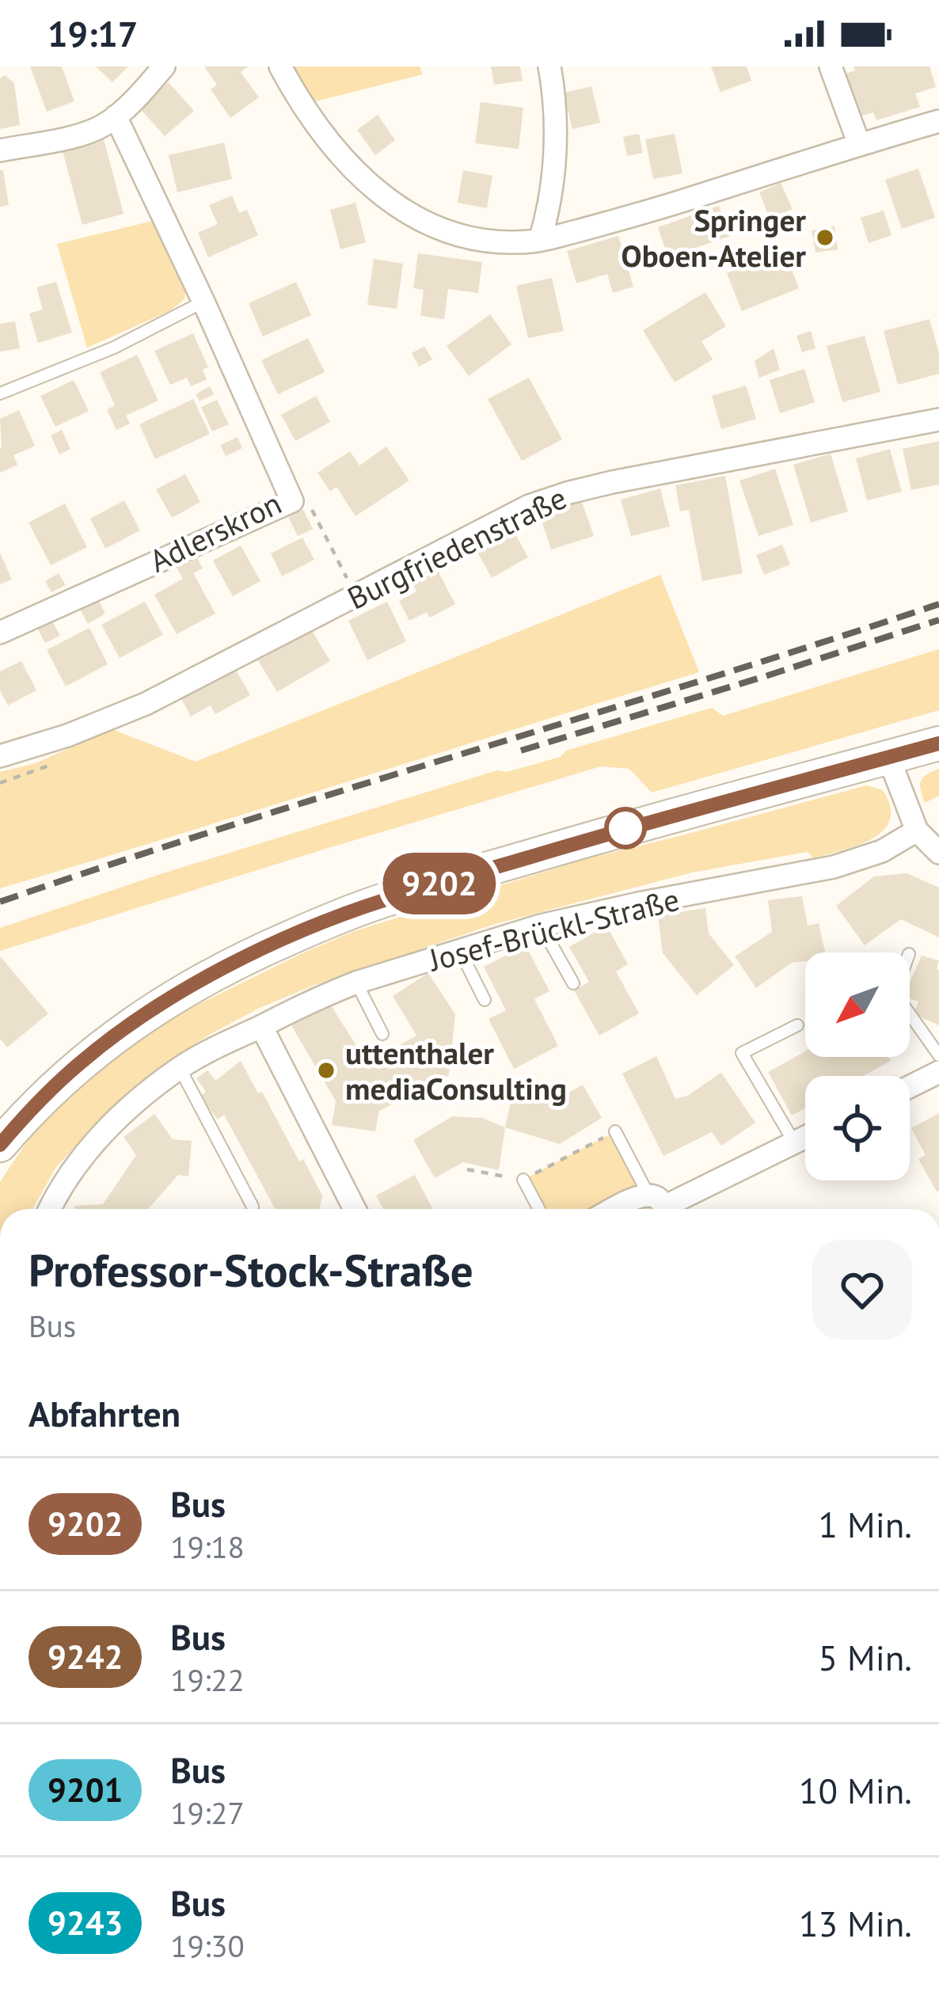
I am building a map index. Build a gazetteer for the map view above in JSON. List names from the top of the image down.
{
  "streets": {
    "street": ["Adlerskron", "Burgfriedenstraße", "Josef-Brückl-Straße"]
  },
  "places": ["Springer Oboen-Atelier", "uttenthaler mediaConsulting"],
  "lines": ["bus line 9202"],
  "north": "bottom left",
  "page": {
    "status": "19:17",
    "on_map": "9202",
    "heading": [
      ["Professor-Stock-Straße", "Bus"],
      "Abfahrten"
    ],
    "list": [
      {
        "mark": "9202",
        "name": "Bus",
        "note": "19:18",
        "value": "1 Min."
      },
      {
        "mark": "9242",
        "name": "Bus",
        "note": "19:22",
        "value": "5 Min."
      },
      {
        "mark": "9201",
        "name": "Bus",
        "note": "19:27",
        "value": "10 Min."
      },
      {
        "mark": "9243",
        "name": "Bus",
        "note": "19:30",
        "value": "13 Min."
      }
    ]
  }
}
